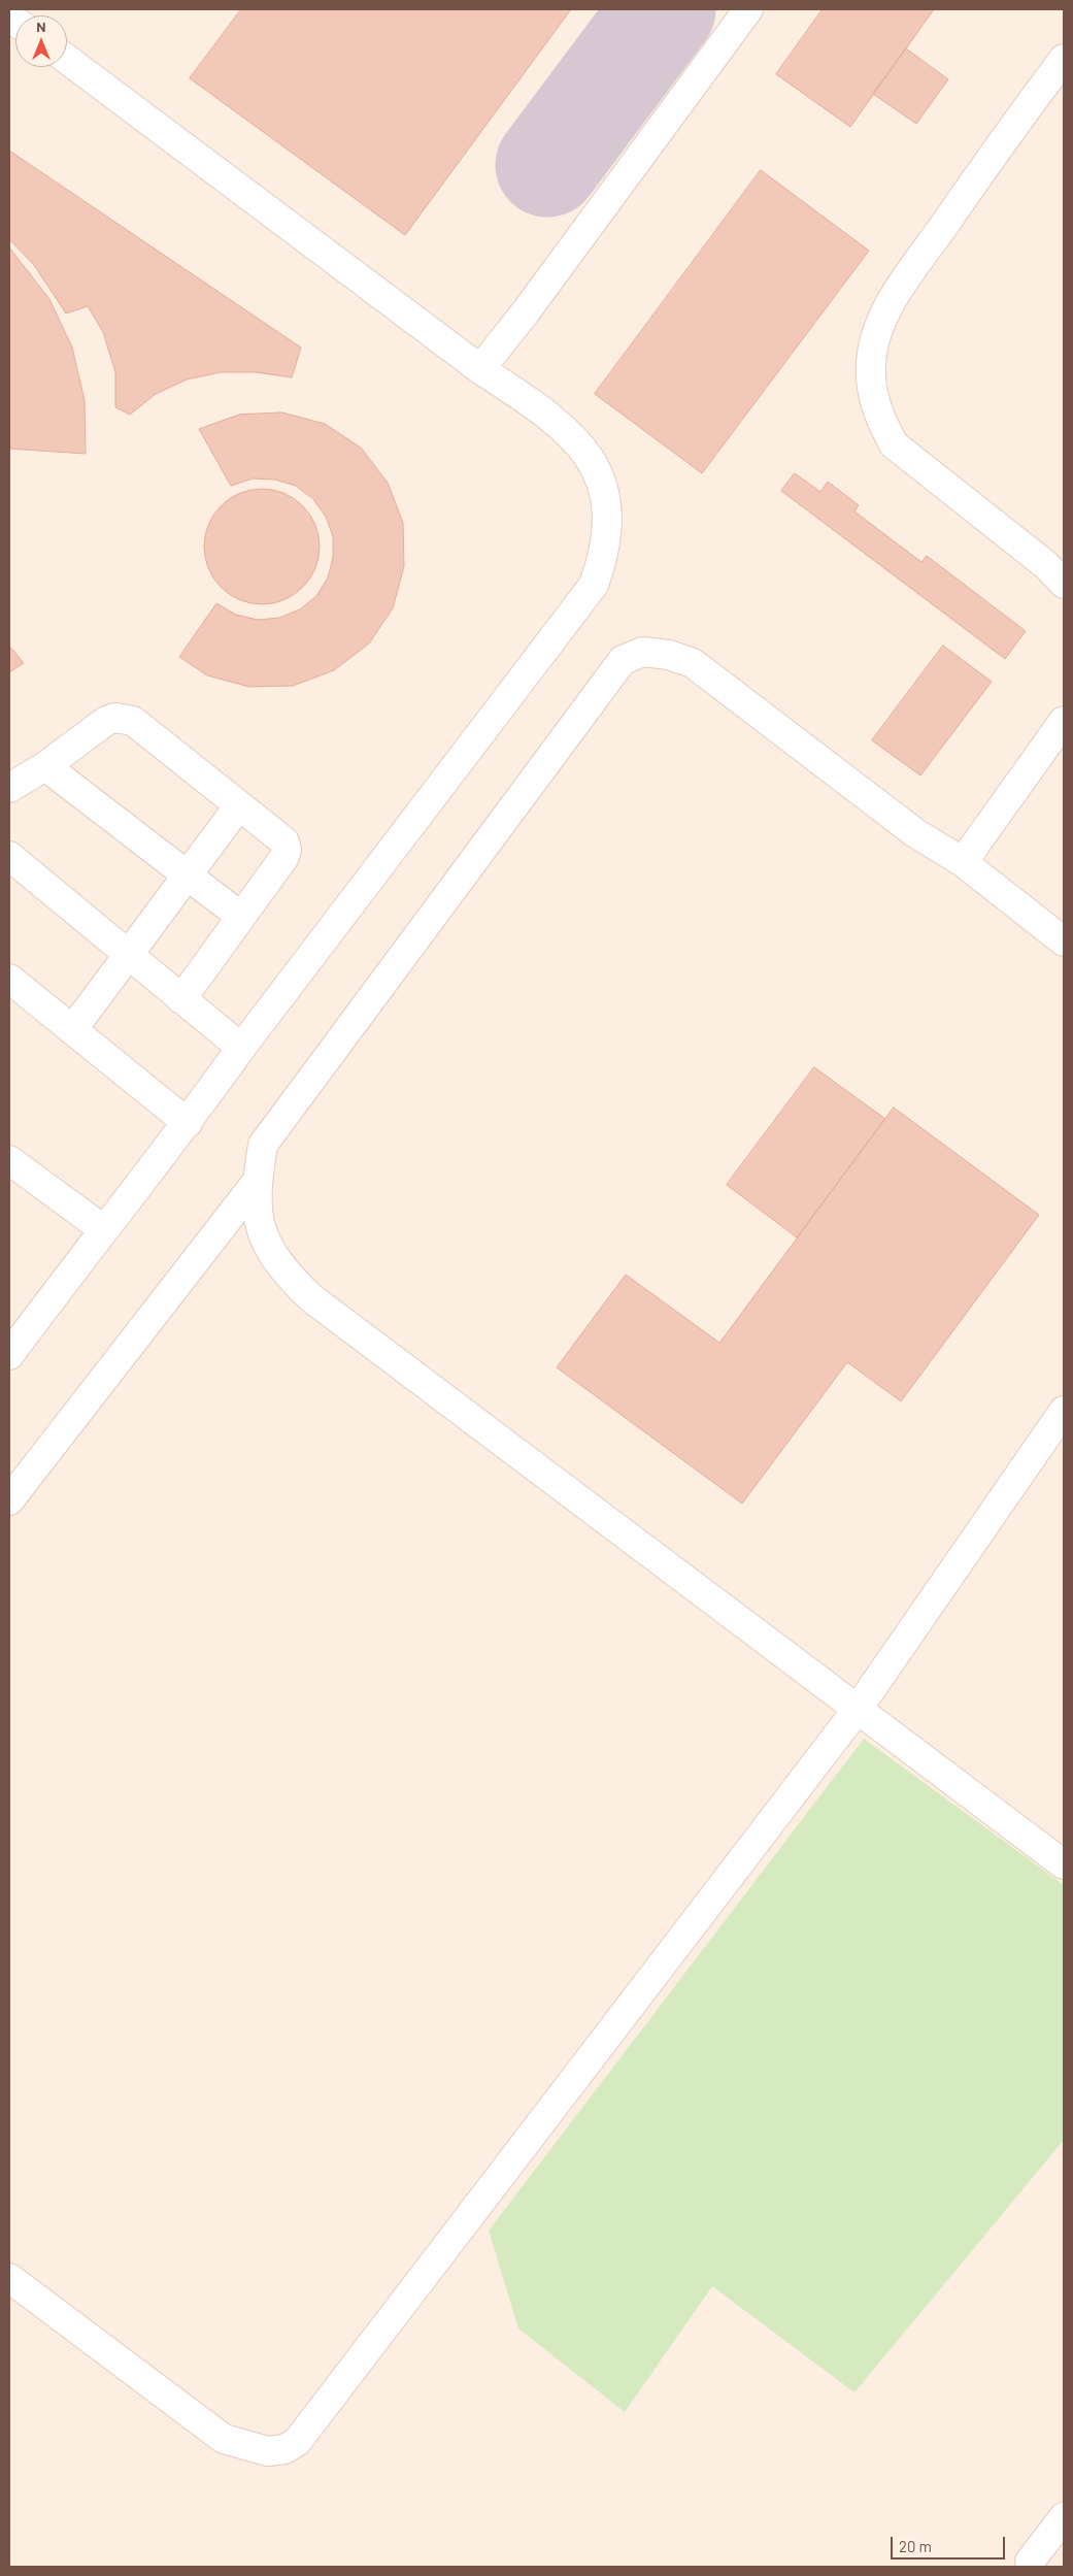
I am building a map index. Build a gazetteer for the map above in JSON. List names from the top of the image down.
{
  "scale_bar": "20 m",
  "north": "top"
}
